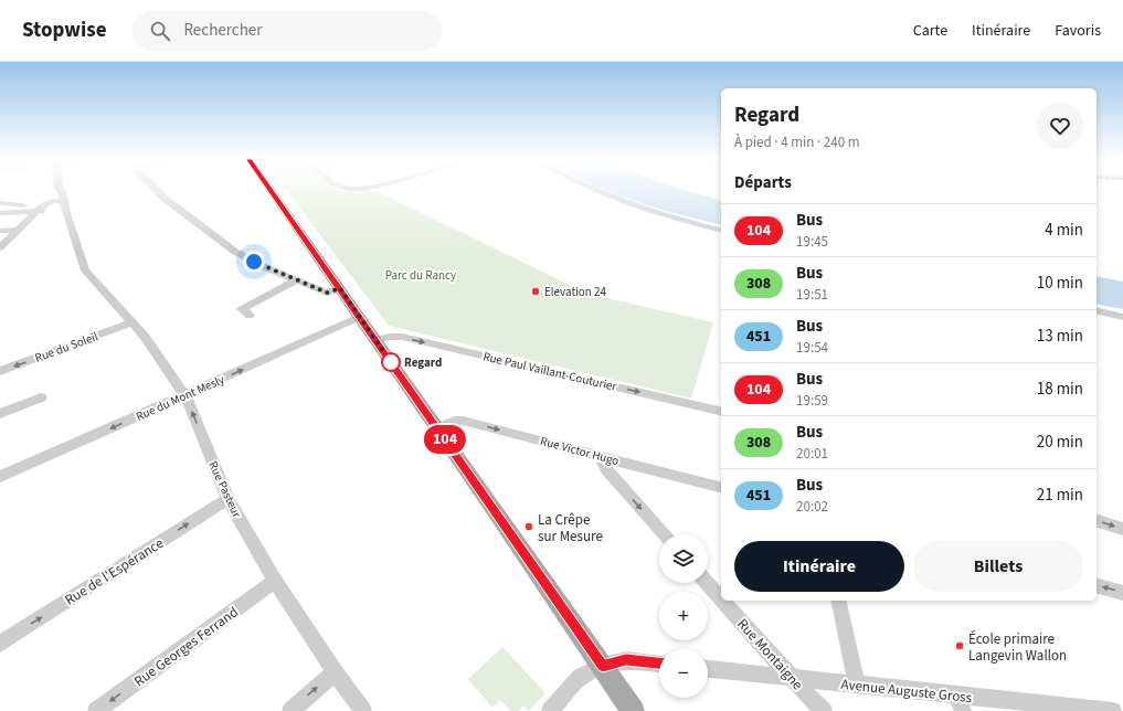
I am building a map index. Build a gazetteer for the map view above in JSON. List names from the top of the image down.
{
  "streets": {
    "street": [
      "Rue du Soleil",
      "Rue Paul Vaillant-Couturier",
      "Rue du Mont Mesly",
      "Rue Victor Hugo",
      "Rue Pasteur",
      "Rue de l'Espérance",
      "Rue Georges Ferrand",
      "Rue Montaigne",
      "Avenue Auguste Gross"
    ]
  },
  "crossings": [
    ["Rue du Soleil", "Rue Pasteur"],
    ["Rue du Mont Mesly", "Rue Pasteur"],
    ["Rue Pasteur", "Rue de l'Espérance"],
    ["Rue Pasteur", "Rue Georges Ferrand"],
    ["Rue Montaigne", "Avenue Auguste Gross"]
  ],
  "one_way": [
    "Rue du Soleil",
    "Rue Paul Vaillant-Couturier",
    "Rue Victor Hugo",
    "Rue de l'Espérance",
    "Rue Georges Ferrand"
  ],
  "parks": ["Parc du Rancy"],
  "places": [
    "Elevation 24",
    "Regard",
    "La Crêpe sur Mesure",
    "École primaire Langevin Wallon"
  ],
  "lines": ["bus line 104"],
  "page": {
    "header": "Stopwise",
    "search": "Rechercher",
    "nav": ["Carte", "Itinéraire", "Favoris"],
    "on_map": "104",
    "heading": [
      ["Regard", "À pied · 4 min · 240 m"],
      "Départs"
    ],
    "list": [
      {
        "mark": "104",
        "name": "Bus",
        "note": "19:45",
        "value": "4 min"
      },
      {
        "mark": "308",
        "name": "Bus",
        "note": "19:51",
        "value": "10 min"
      },
      {
        "mark": "451",
        "name": "Bus",
        "note": "19:54",
        "value": "13 min"
      },
      {
        "mark": "104",
        "name": "Bus",
        "note": "19:59",
        "value": "18 min"
      },
      {
        "mark": "308",
        "name": "Bus",
        "note": "20:01",
        "value": "20 min"
      },
      {
        "mark": "451",
        "name": "Bus",
        "note": "20:02",
        "value": "21 min"
      }
    ],
    "buttons": ["Itinéraire", "Billets"],
    "map_buttons": ["+", "−"]
  }
}
